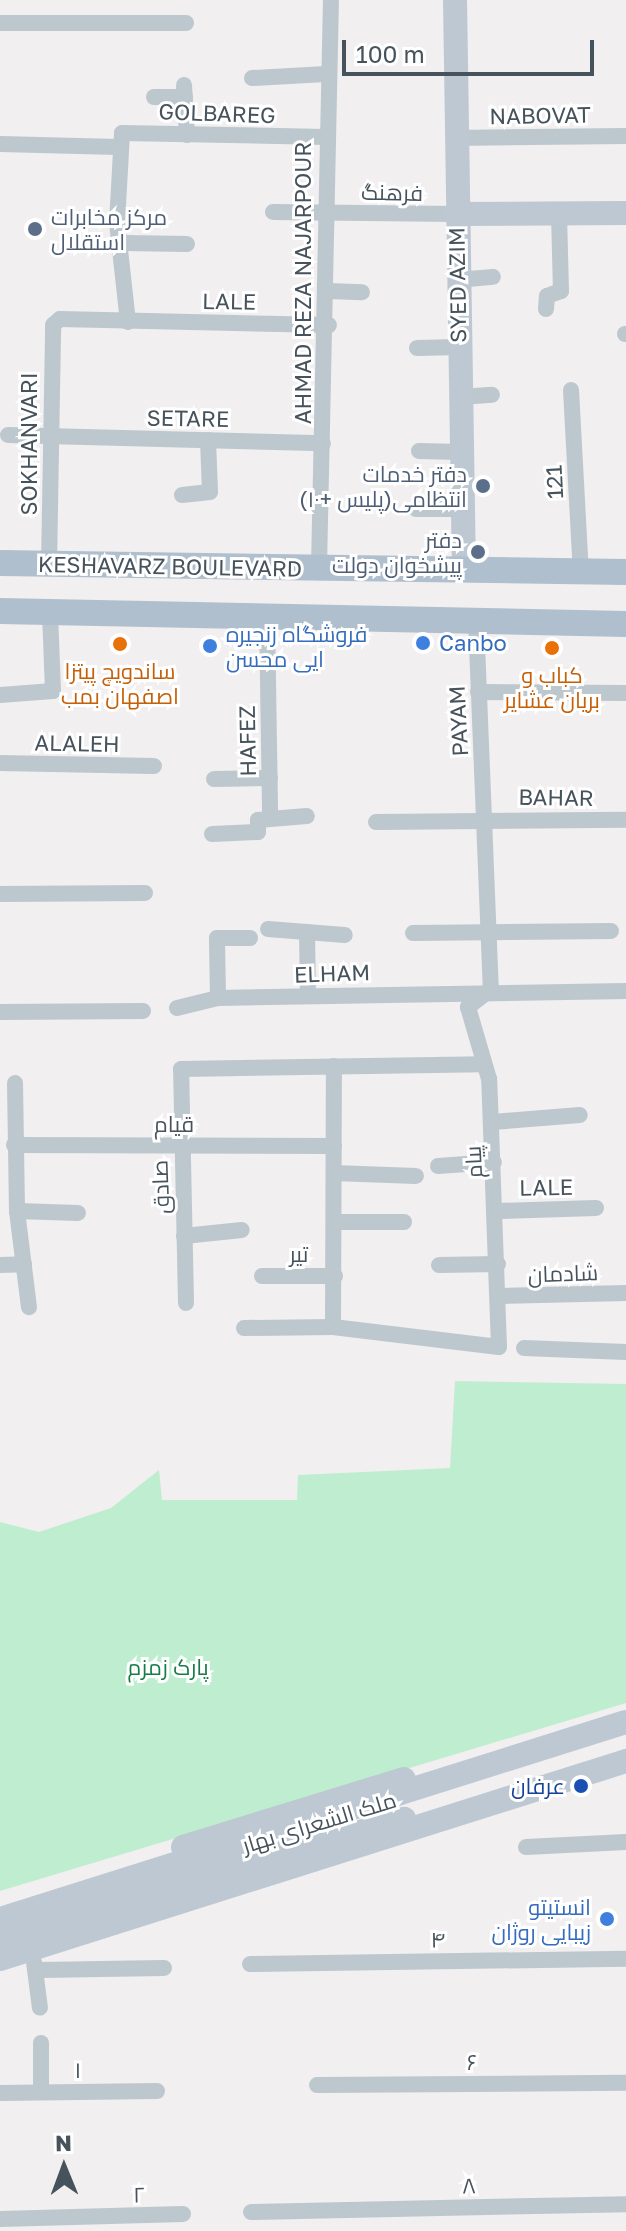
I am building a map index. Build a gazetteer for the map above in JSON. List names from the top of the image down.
{
  "streets": {
    "main road": ["SYED AZIM", "KESHAVARZ BOULEVARD", "ملک الشعرای بهار"],
    "street": [
      "GOLBAREG",
      "NABOVAT",
      "فرهنگ",
      "AHMAD REZA NAJARPOUR",
      "LALE",
      "SETARE",
      "SOKHANVARI",
      "121",
      "PAYAM",
      "HAFEZ",
      "ALALEH",
      "BAHAR",
      "ELHAM",
      "قیام",
      "پیام",
      "صادق",
      "تیر",
      "شادمان",
      "۴",
      "۶",
      "۱",
      "۸",
      "۲"
    ]
  },
  "crossings": [
    ["GOLBAREG", "AHMAD REZA NAJARPOUR"],
    ["NABOVAT", "SYED AZIM"],
    ["فرهنگ", "AHMAD REZA NAJARPOUR"],
    ["فرهنگ", "SYED AZIM"],
    ["AHMAD REZA NAJARPOUR", "LALE"],
    ["AHMAD REZA NAJARPOUR", "SETARE"],
    ["AHMAD REZA NAJARPOUR", "KESHAVARZ BOULEVARD"],
    ["SYED AZIM", "KESHAVARZ BOULEVARD"],
    ["LALE", "SOKHANVARI"],
    ["LALE", "پیام"],
    ["SETARE", "SOKHANVARI"],
    ["SOKHANVARI", "KESHAVARZ BOULEVARD"],
    ["121", "KESHAVARZ BOULEVARD"],
    ["PAYAM", "BAHAR"],
    ["PAYAM", "ELHAM"],
    ["PAYAM", "پیام"],
    ["ELHAM", "پیام"],
    ["قیام", "صادق"],
    ["پیام", "شادمان"]
  ],
  "parks": ["پارک زمزم"],
  "places": [
    "مرکز مخابرات استقلال",
    "دفتر خدمات انتظامی(پلیس +۱۰)",
    "دفتر پیشخوان دولت",
    "Canbo",
    "ساندویچ پیتزا اصفهان بمب",
    "فروشگاه زنجیره ایی محسن",
    "کباب و بریان عشایر",
    "عرفان",
    "انستیتو زیبایی روژان"
  ],
  "scale_bar": "100 m",
  "north": "top"
}
